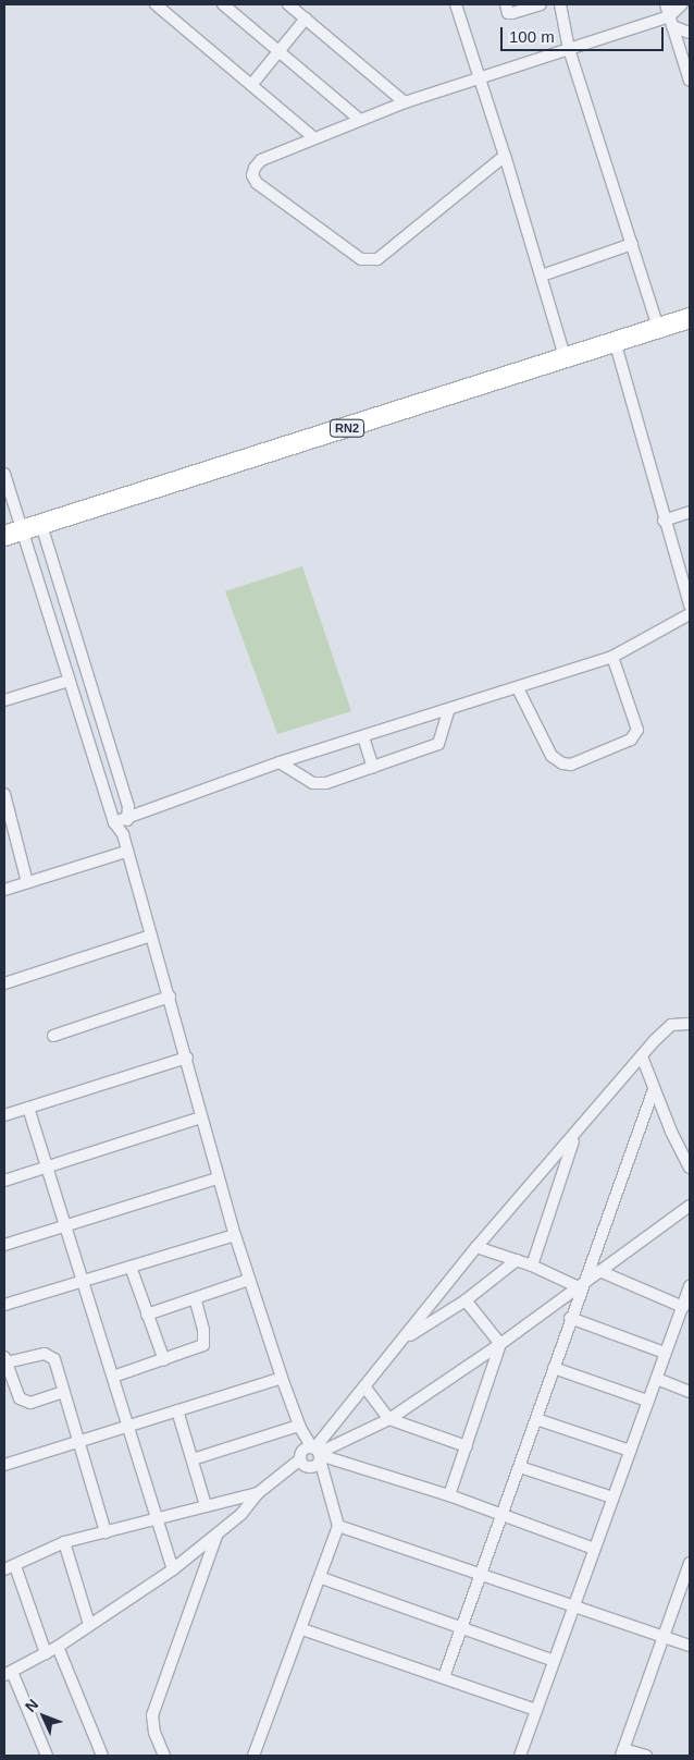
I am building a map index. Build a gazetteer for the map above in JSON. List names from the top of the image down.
{
  "streets": {
    "highway": ["RN2"]
  },
  "scale_bar": "100 m",
  "north": "top left"
}
